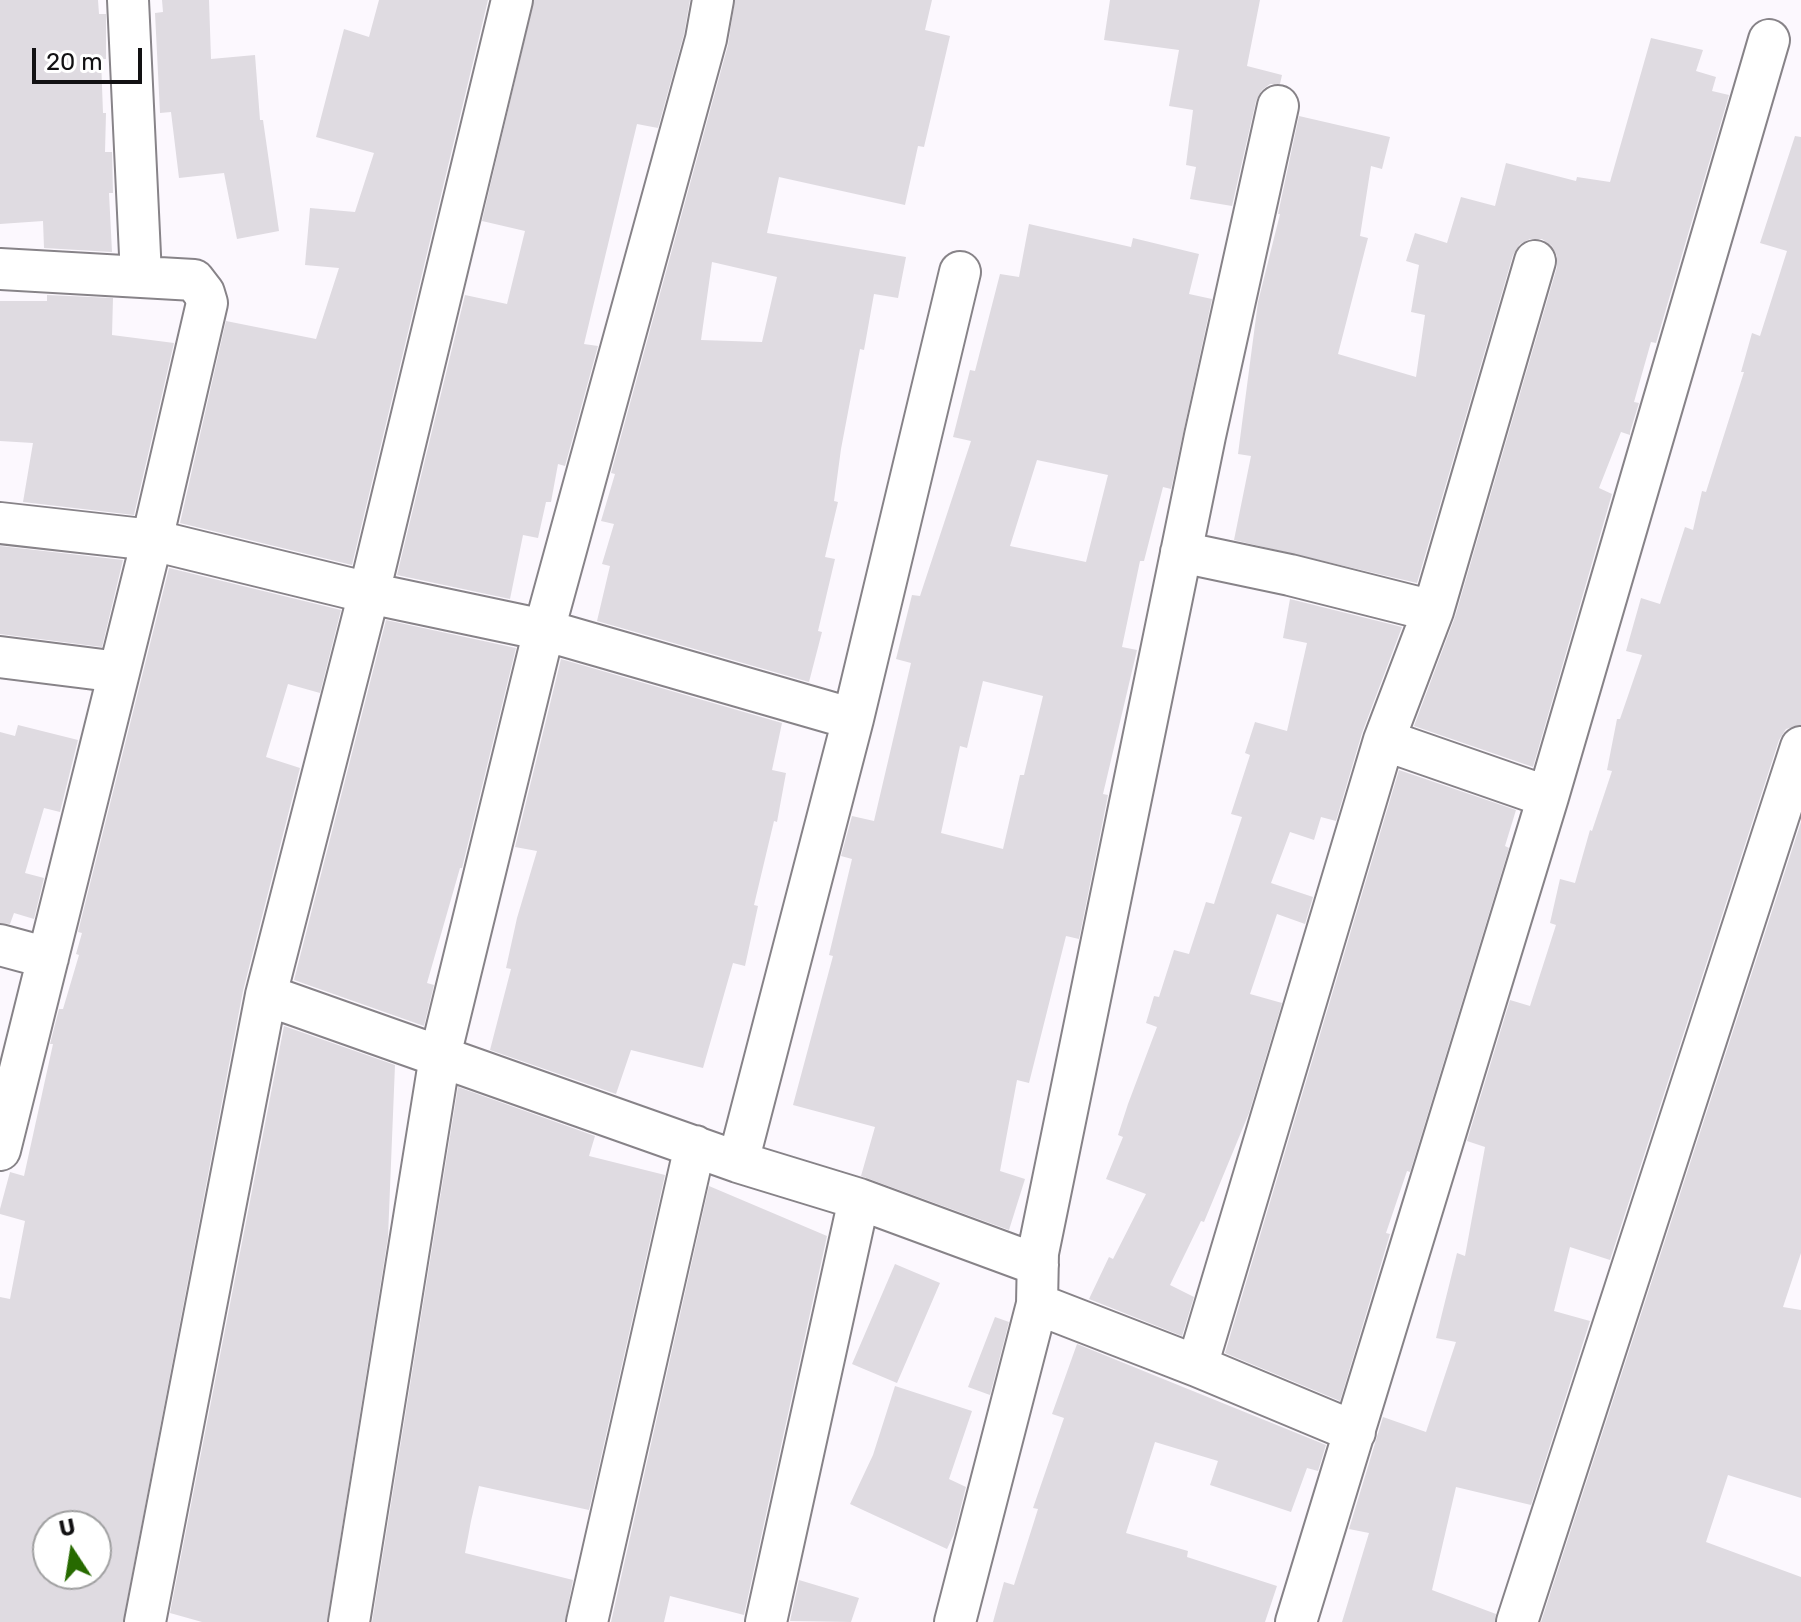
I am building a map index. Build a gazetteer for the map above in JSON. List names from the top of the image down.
{
  "scale_bar": "20 m",
  "north": "top"
}
